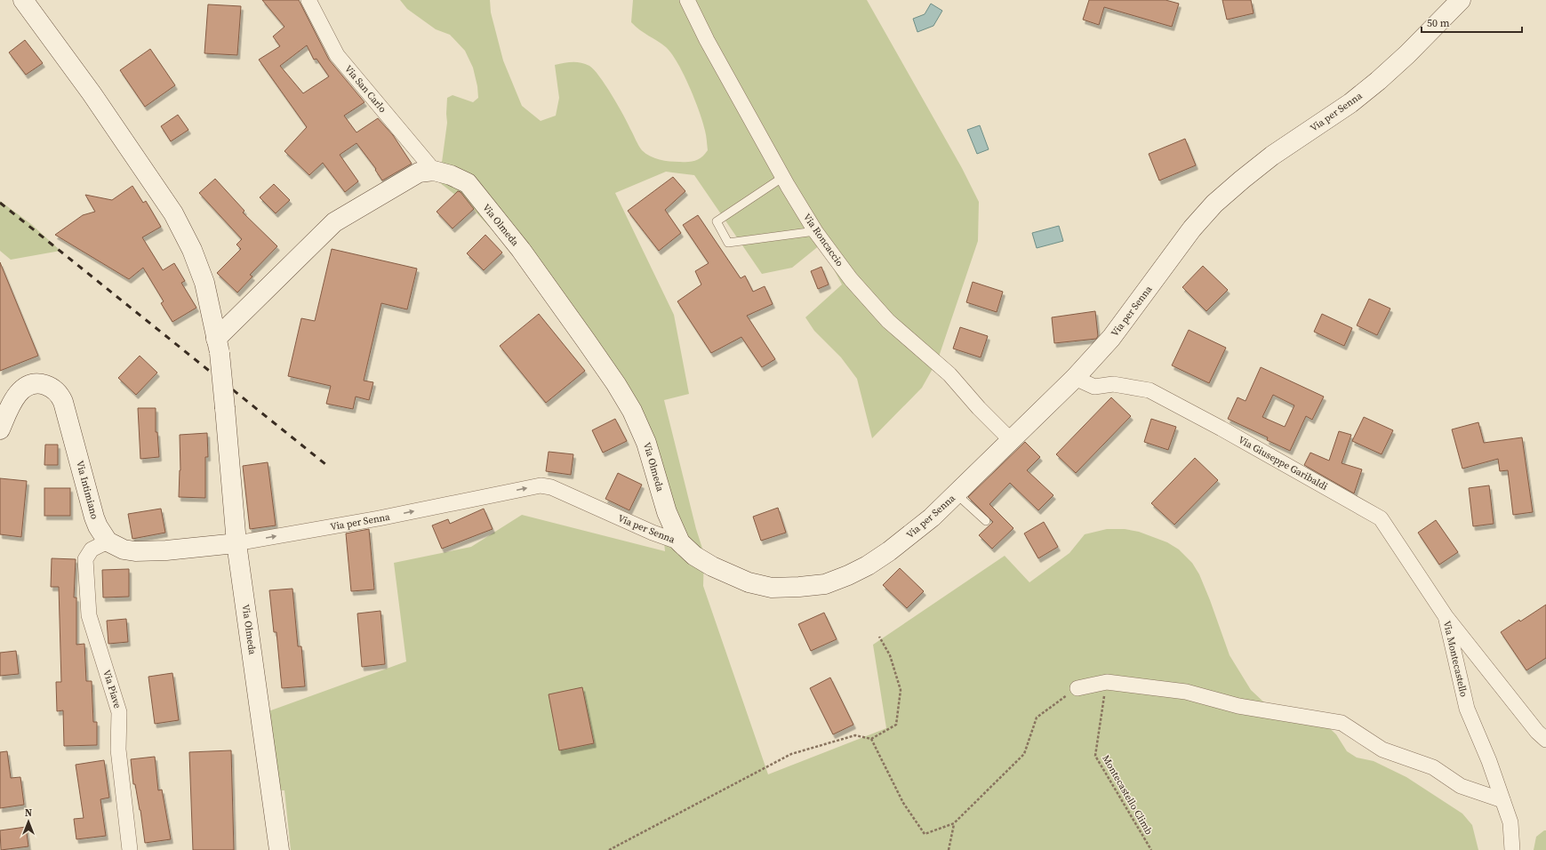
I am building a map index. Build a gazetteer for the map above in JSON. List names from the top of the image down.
{
  "streets": {
    "street": [
      "Via San Carlo",
      "Via per Senna",
      "Via Olmeda",
      "Via Roncaccio",
      "Via Giuseppe Garibaldi",
      "Via Intimiano",
      "Via Montecastello",
      "Via Piave"
    ],
    "path": ["Montecastello Climb"]
  },
  "crossings": [
    ["Via San Carlo", "Via Olmeda"],
    ["Via per Senna", "Via Olmeda"],
    ["Via per Senna", "Via Roncaccio"],
    ["Via per Senna", "Via Giuseppe Garibaldi"],
    ["Via per Senna", "Via Intimiano"],
    ["Via Olmeda", "Via Intimiano"],
    ["Via Giuseppe Garibaldi", "Via Montecastello"],
    ["Via Intimiano", "Via Piave"]
  ],
  "scale_bar": "50 m",
  "north": "top"
}
